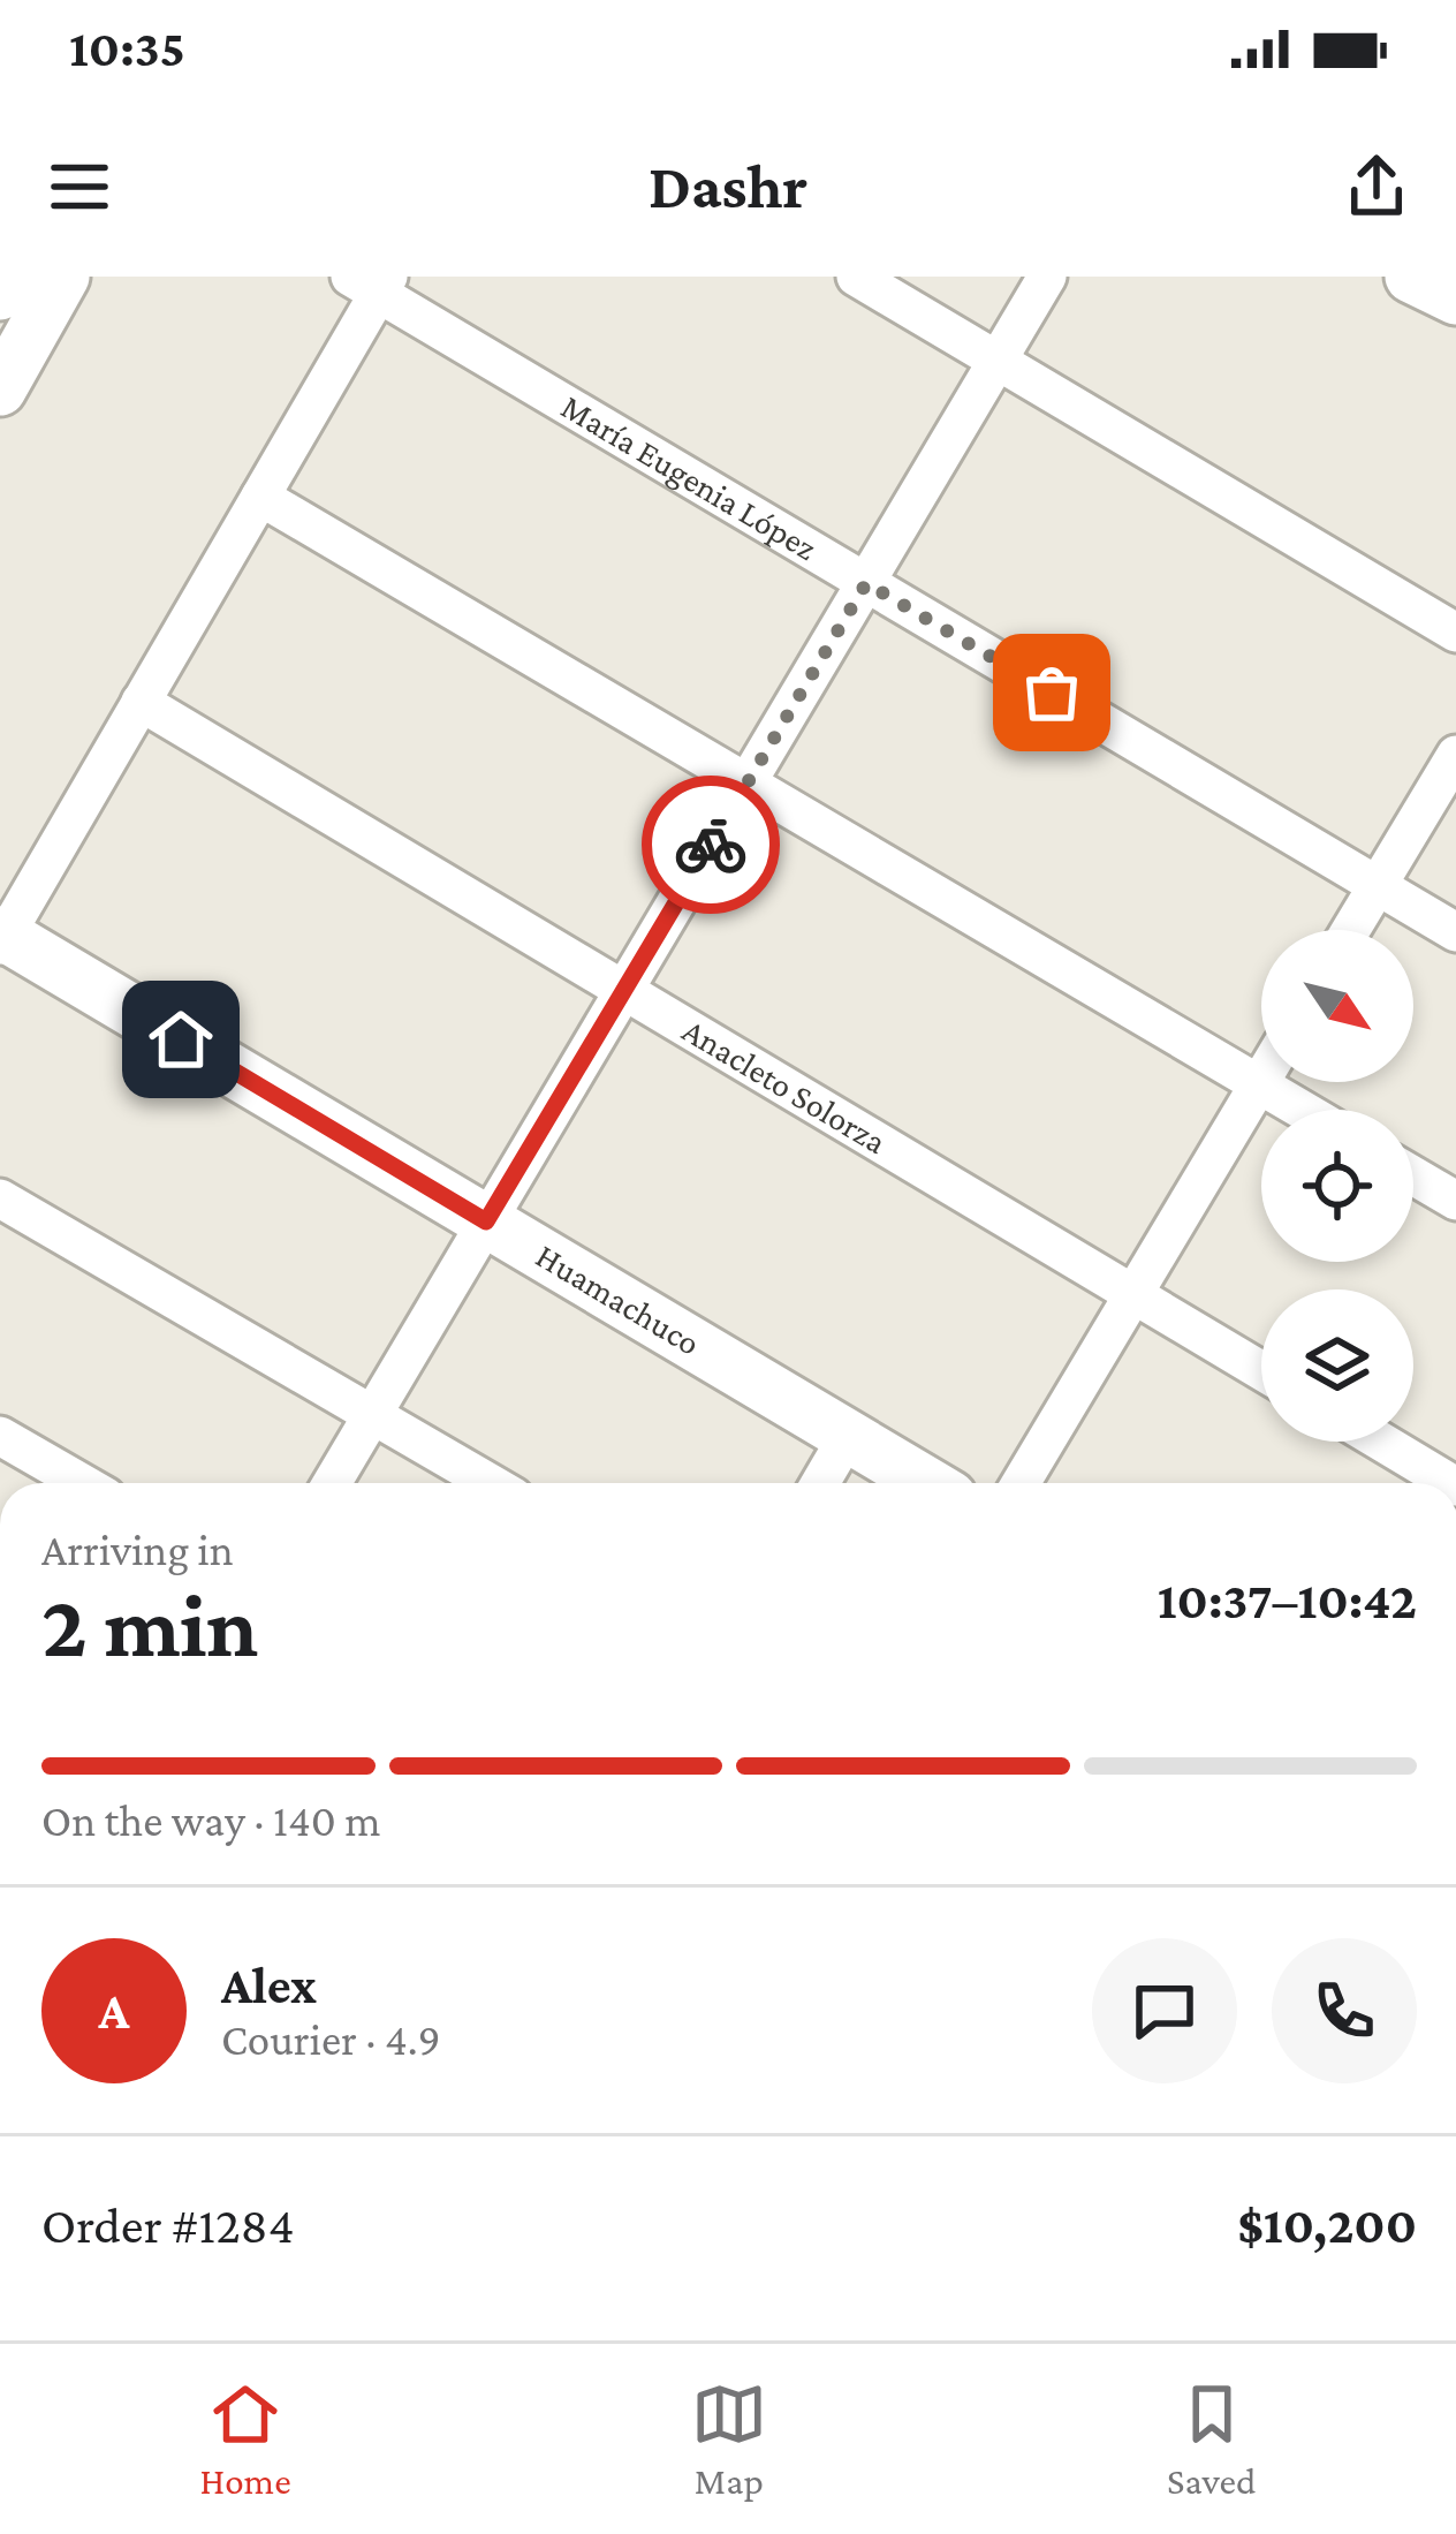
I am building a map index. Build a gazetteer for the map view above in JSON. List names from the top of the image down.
{
  "streets": {
    "street": ["María Eugenia López", "Anacleto Solorza", "Huamachuco"]
  },
  "north": "bottom right",
  "page": {
    "status": "10:35",
    "header": "Dashr",
    "heading": ["2 min", "Arriving in", "10:37–10:42"],
    "panel": [
      "Alex",
      "Courier · 4.9",
      "Order #1284",
      "$10,200"
    ],
    "bar": "On the way · 140 m",
    "round": "A",
    "tabs": ["Home", "Map", "Saved"]
  }
}
